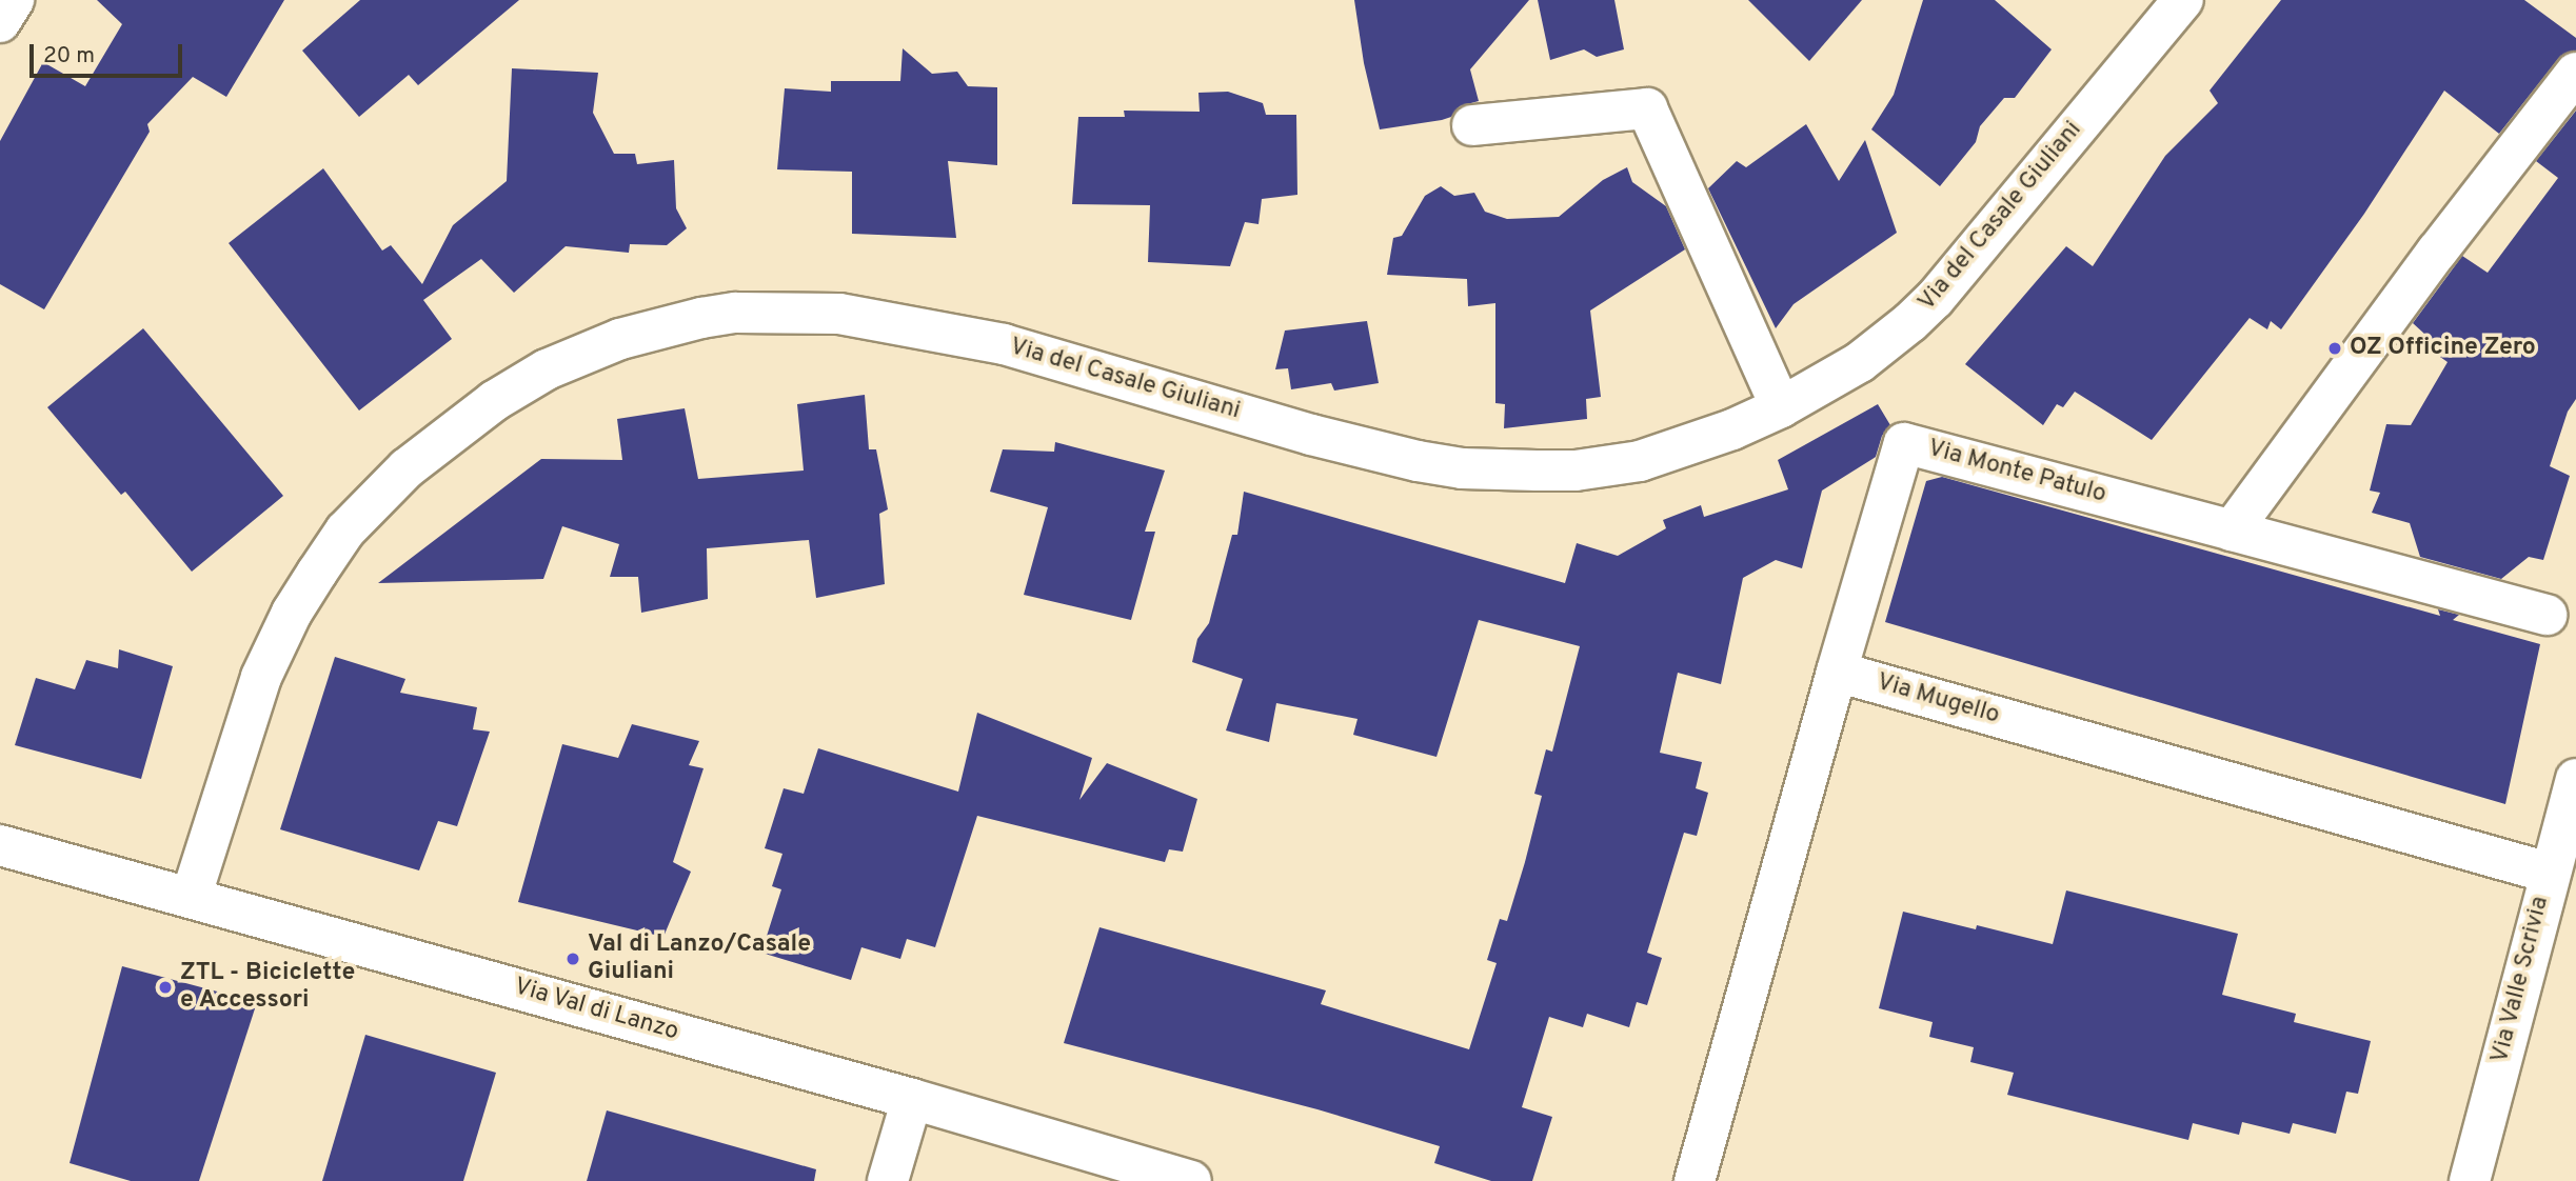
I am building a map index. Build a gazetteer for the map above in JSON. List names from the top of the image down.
{
  "streets": {
    "street": [
      "Via del Casale Giuliani",
      "Via Monte Patulo",
      "Via Mugello",
      "Via Valle Scrivia",
      "Via Val di Lanzo"
    ]
  },
  "crossings": [
    ["Via del Casale Giuliani", "Via Val di Lanzo"],
    ["Via Monte Patulo", "Via Mugello"],
    ["Via Mugello", "Via Valle Scrivia"]
  ],
  "places": ["OZ Officine Zero", "Val di Lanzo/Casale Giuliani", "ZTL - Biciclette e Accessori"],
  "scale_bar": "20 m"
}
